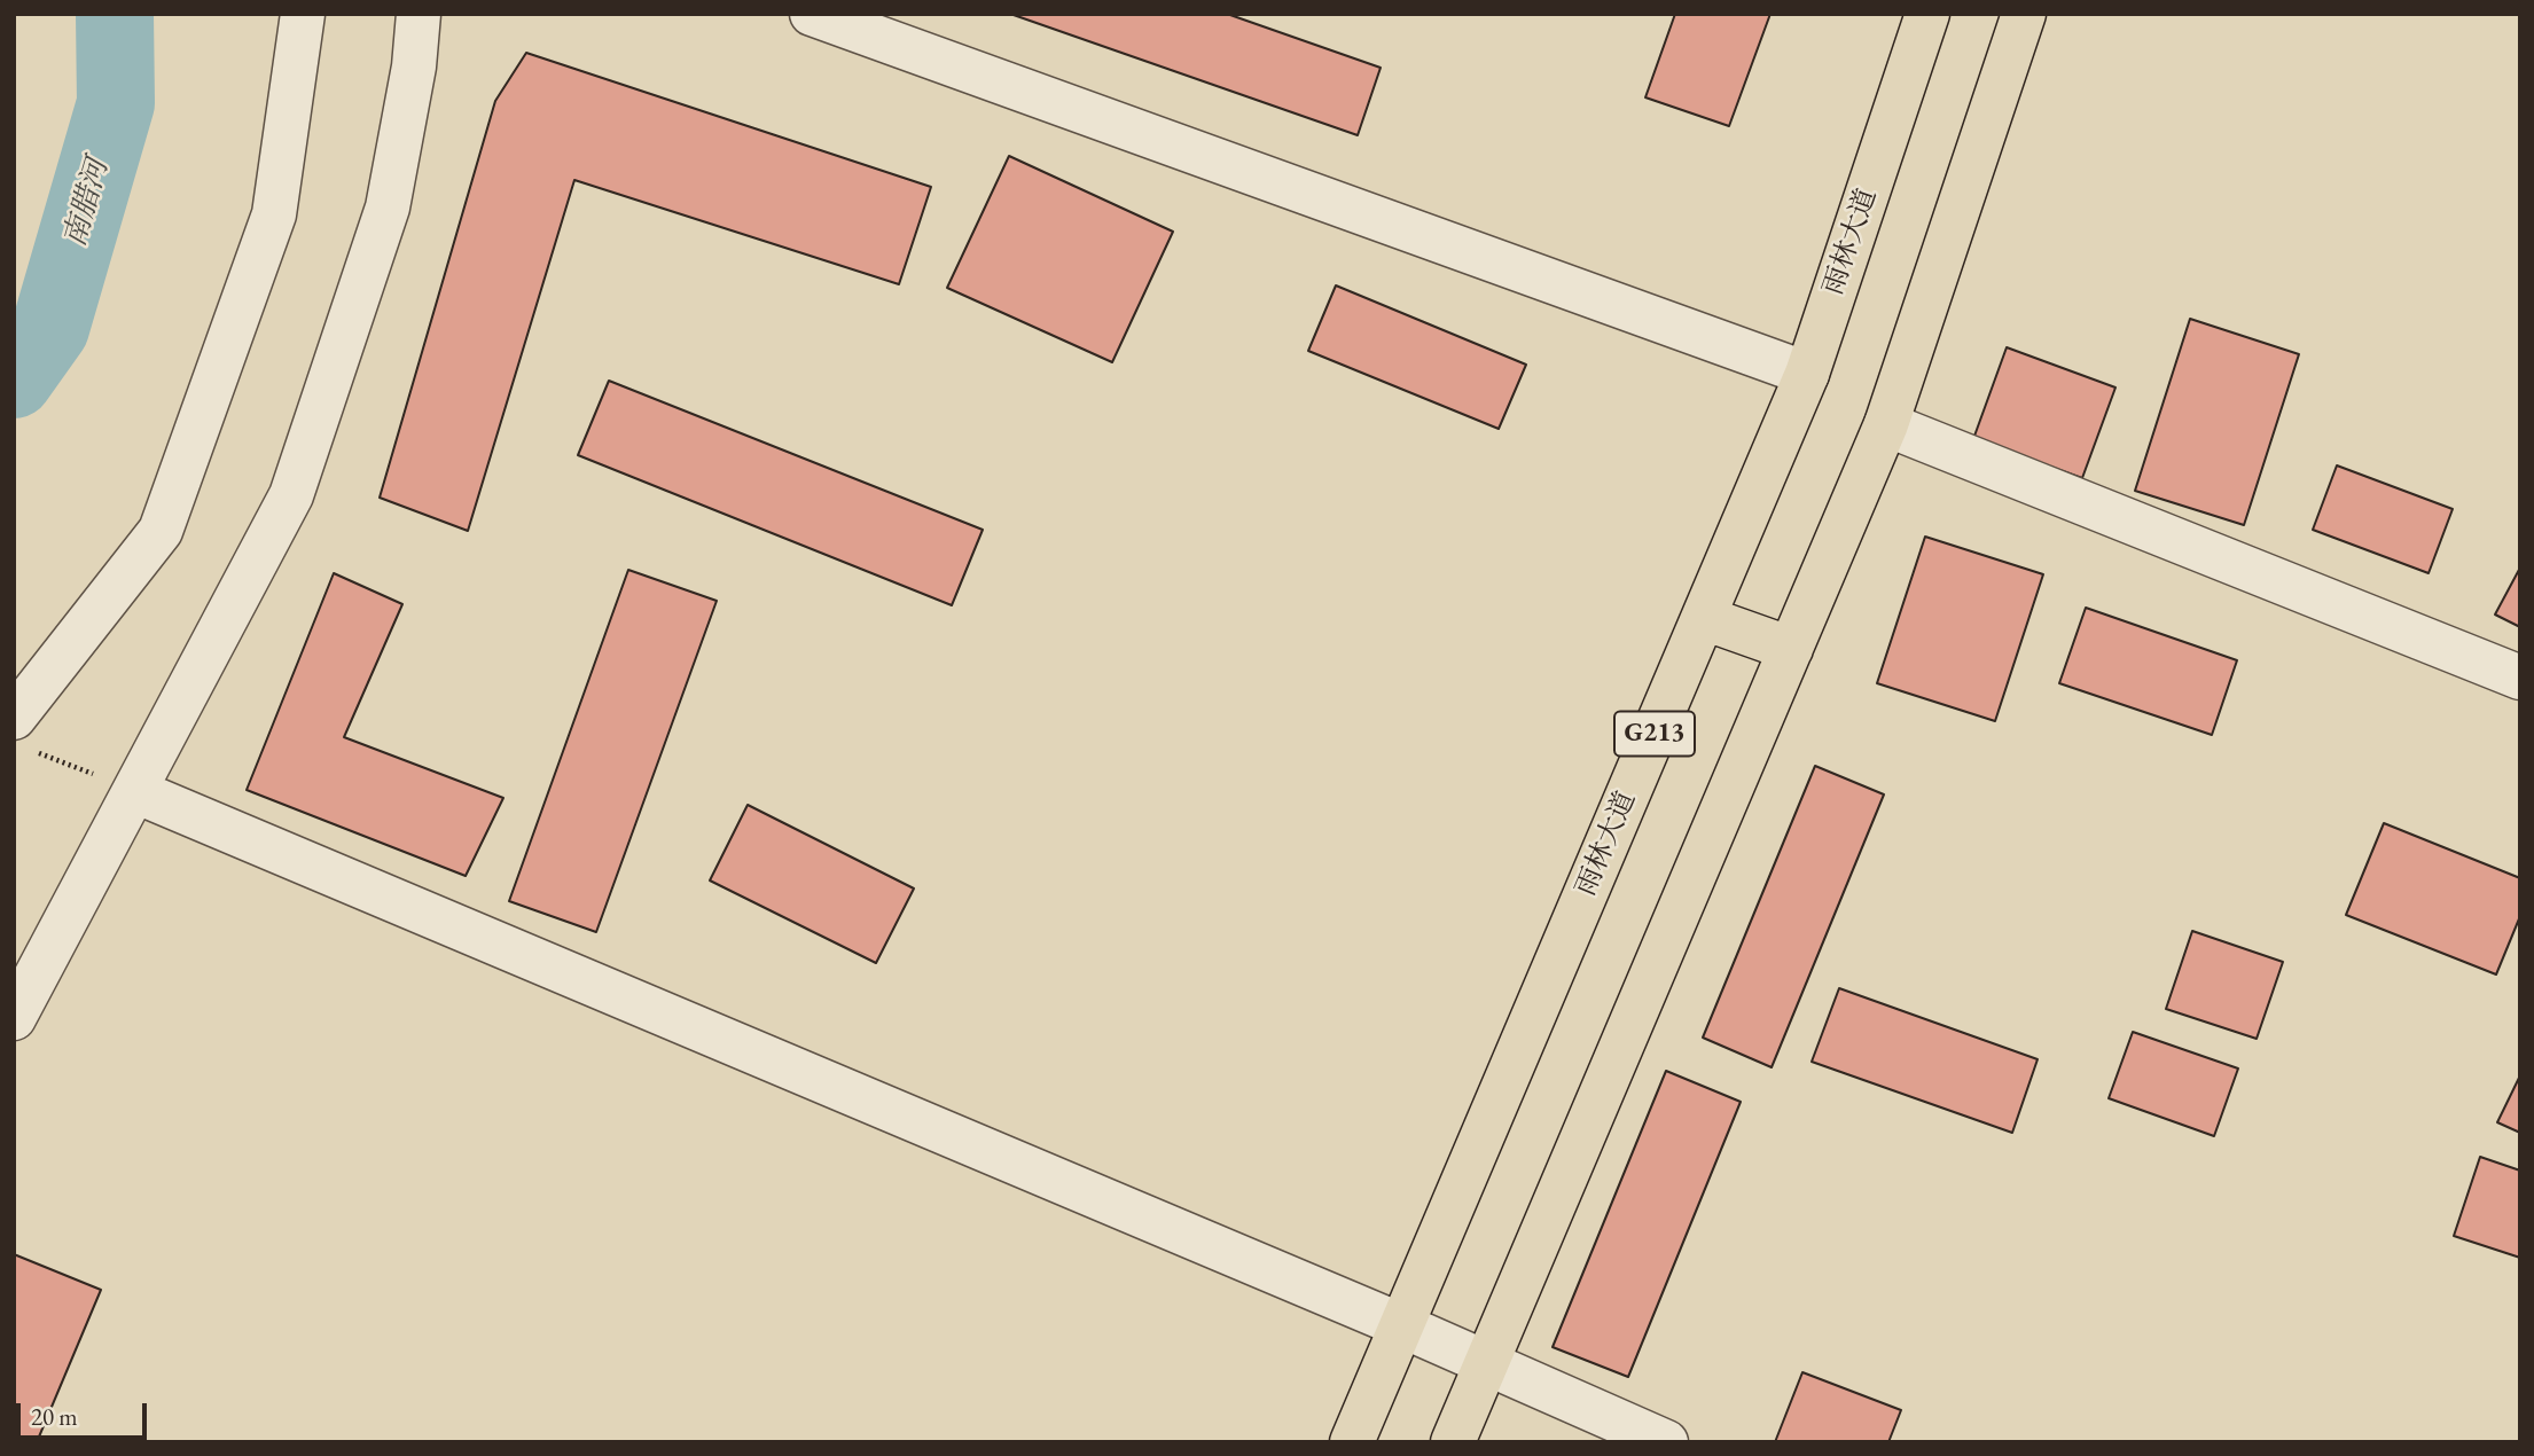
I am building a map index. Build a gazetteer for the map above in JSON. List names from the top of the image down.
{
  "streets": {
    "highway": ["雨林大道", "G213"]
  },
  "water": ["南腊河"],
  "scale_bar": "20 m"
}
